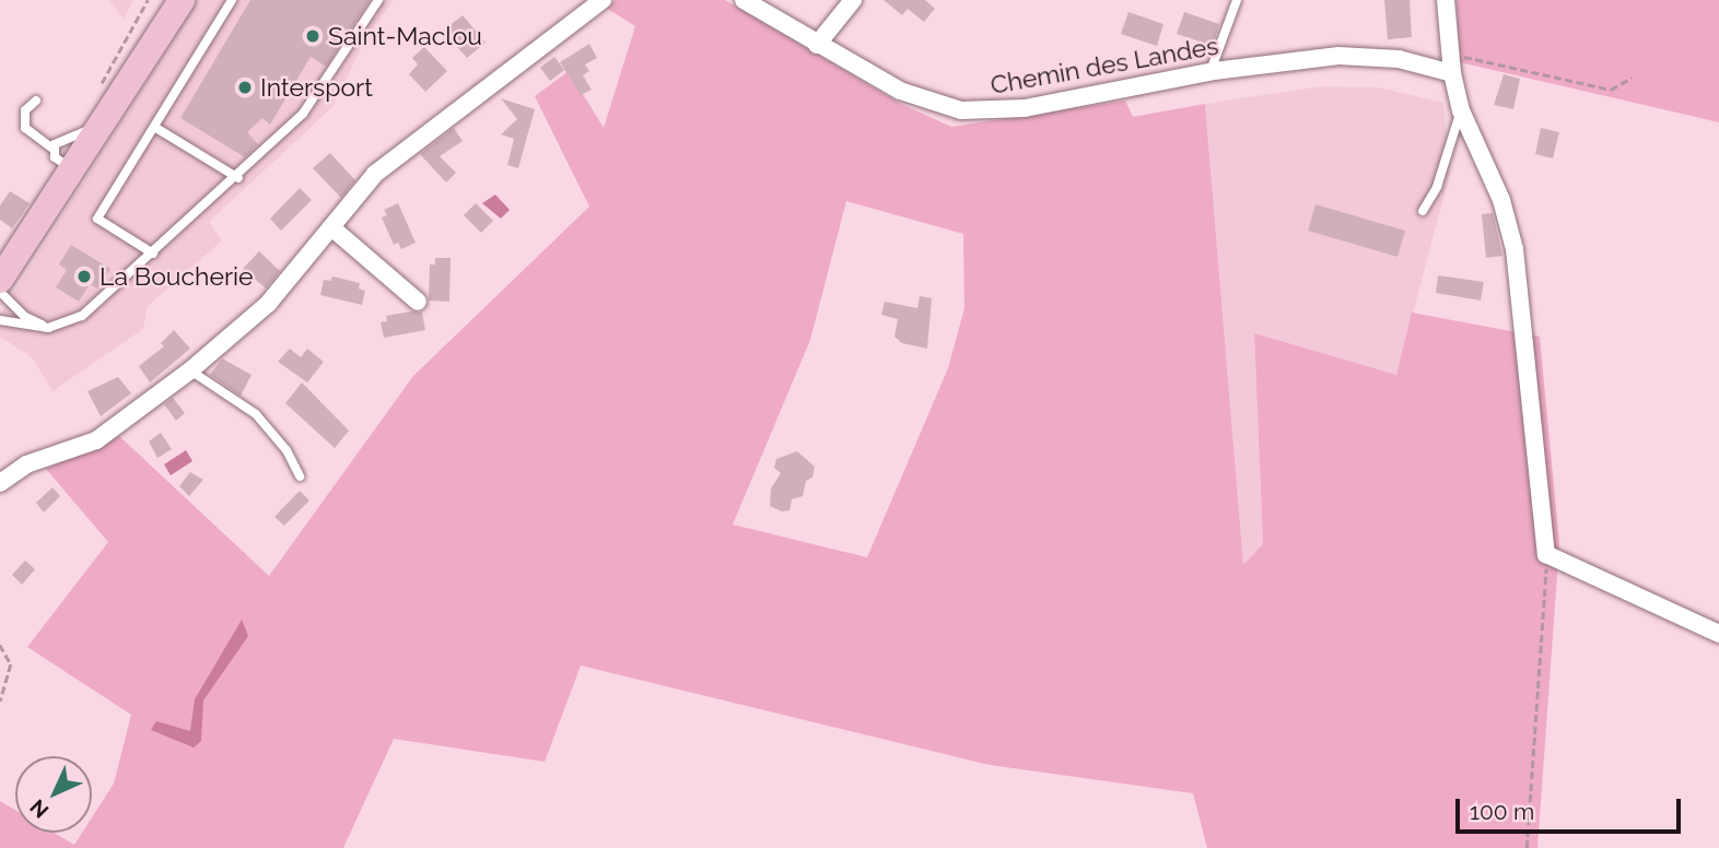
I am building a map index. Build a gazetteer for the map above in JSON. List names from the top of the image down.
{
  "streets": {
    "street": ["Chemin des Landes"]
  },
  "places": ["Saint-Maclou", "Intersport", "La Boucherie"],
  "scale_bar": "100 m",
  "north": "bottom left"
}
